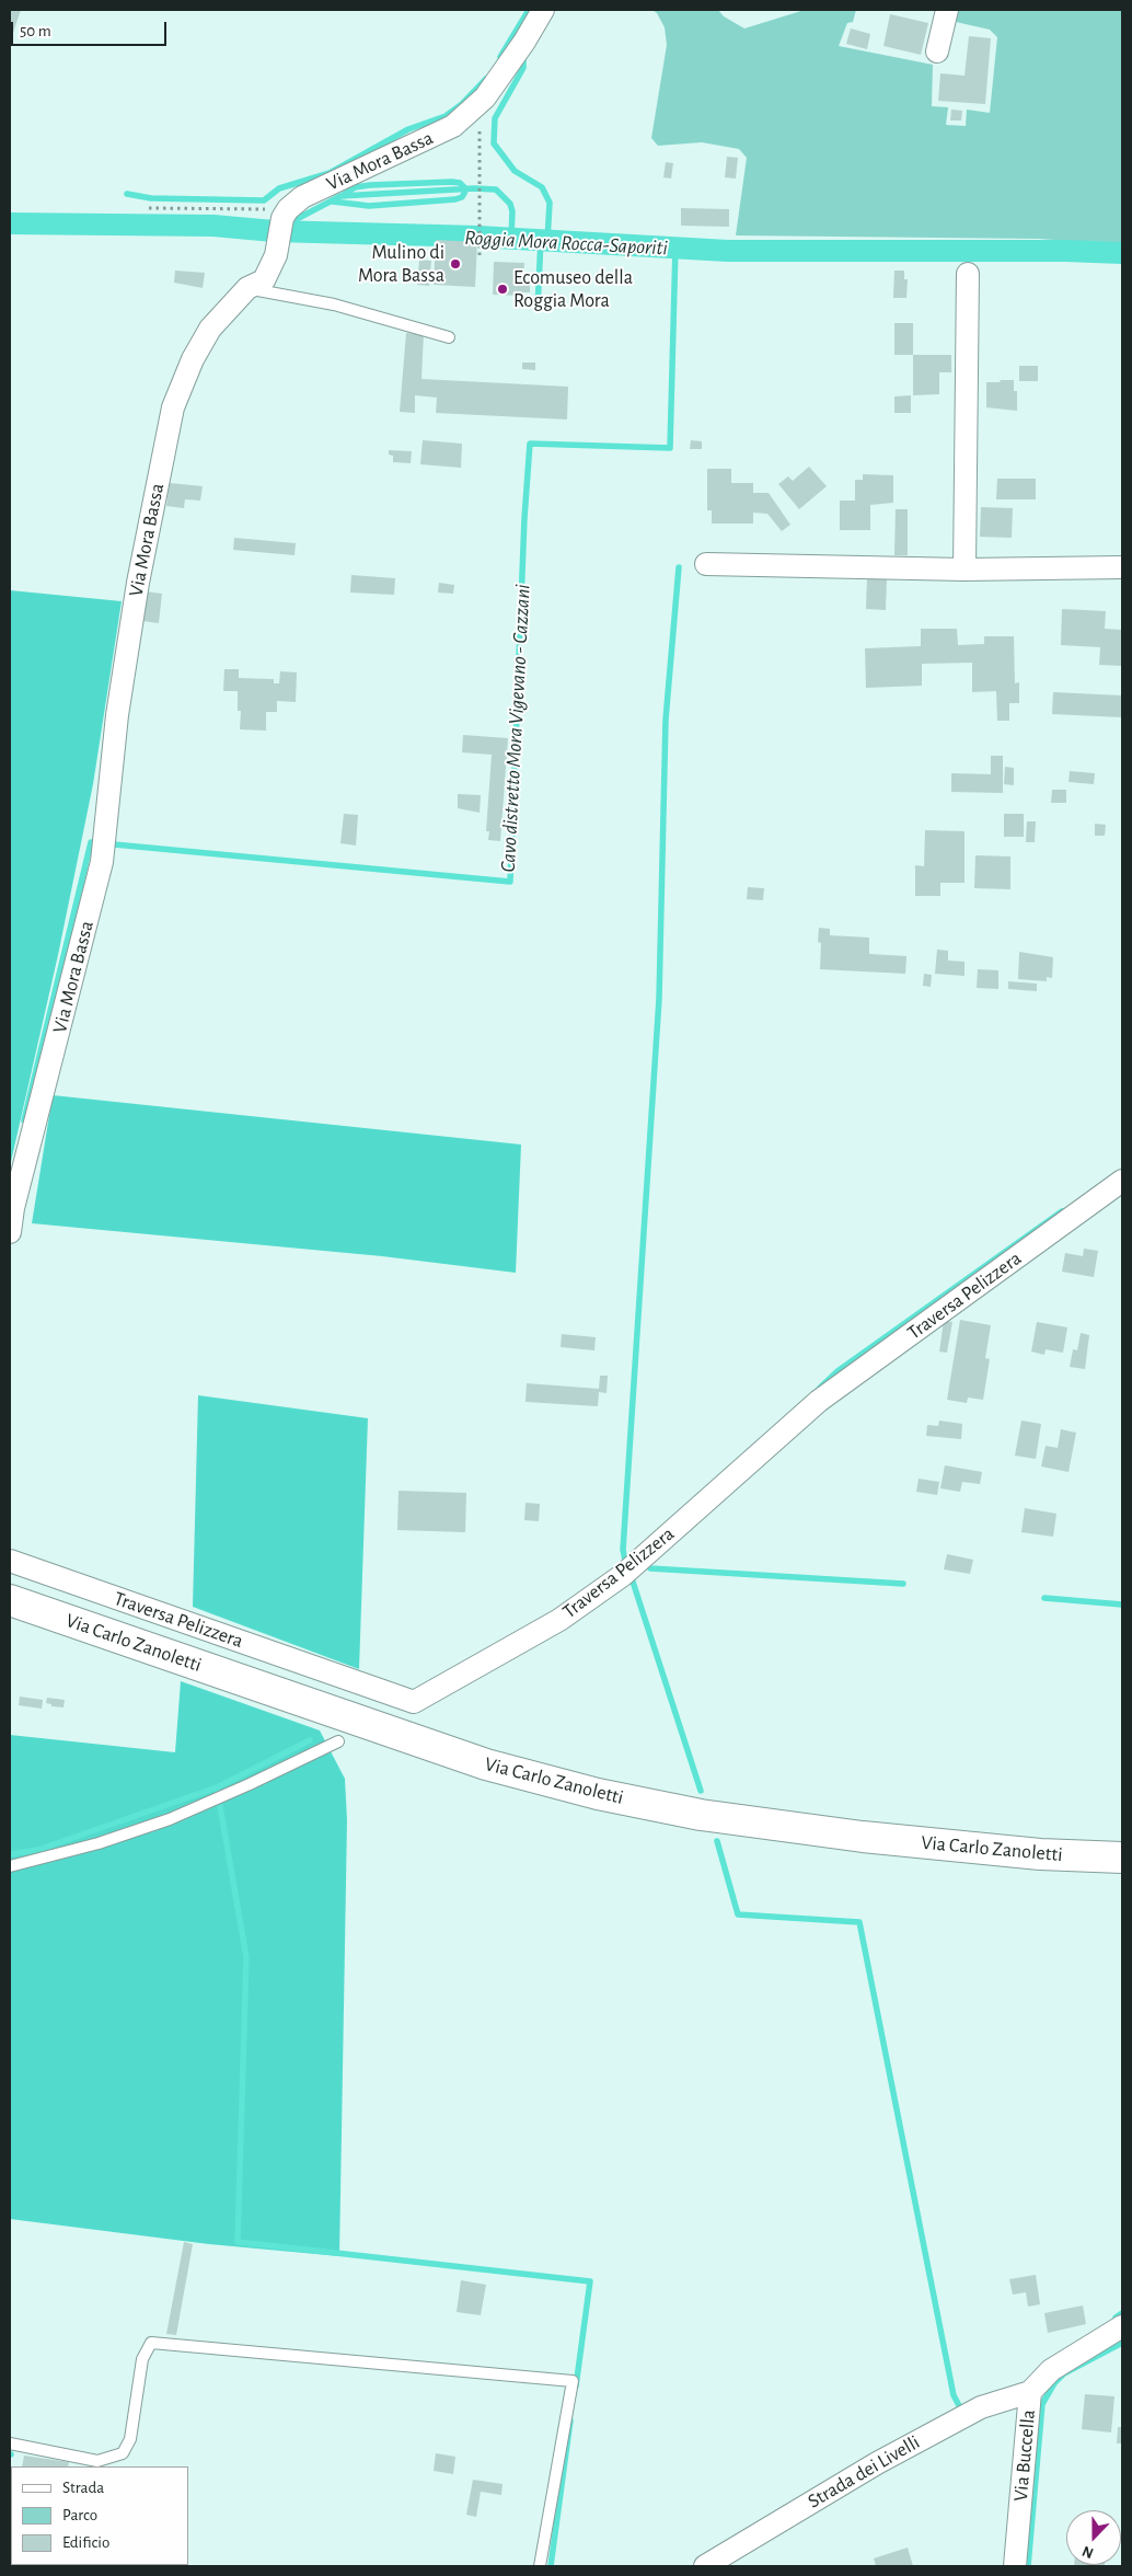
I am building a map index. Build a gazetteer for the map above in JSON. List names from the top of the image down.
{
  "streets": {
    "main road": ["Via Carlo Zanoletti"],
    "street": [
      "Via Mora Bassa",
      "Traversa Pelizzera",
      "Via Buccella",
      "Strada dei Livelli"
    ]
  },
  "crossings": [
    ["Via Buccella", "Strada dei Livelli"]
  ],
  "water": ["Roggia Mora Rocca-Saporiti", "Cavo distretto Mora Vigevano - Cazzani"],
  "places": ["Mulino di Mora Bassa", "Ecomuseo della Roggia Mora"],
  "legend": ["Strada", "Parco", "Edificio"],
  "scale_bar": "50 m",
  "north": "bottom"
}
